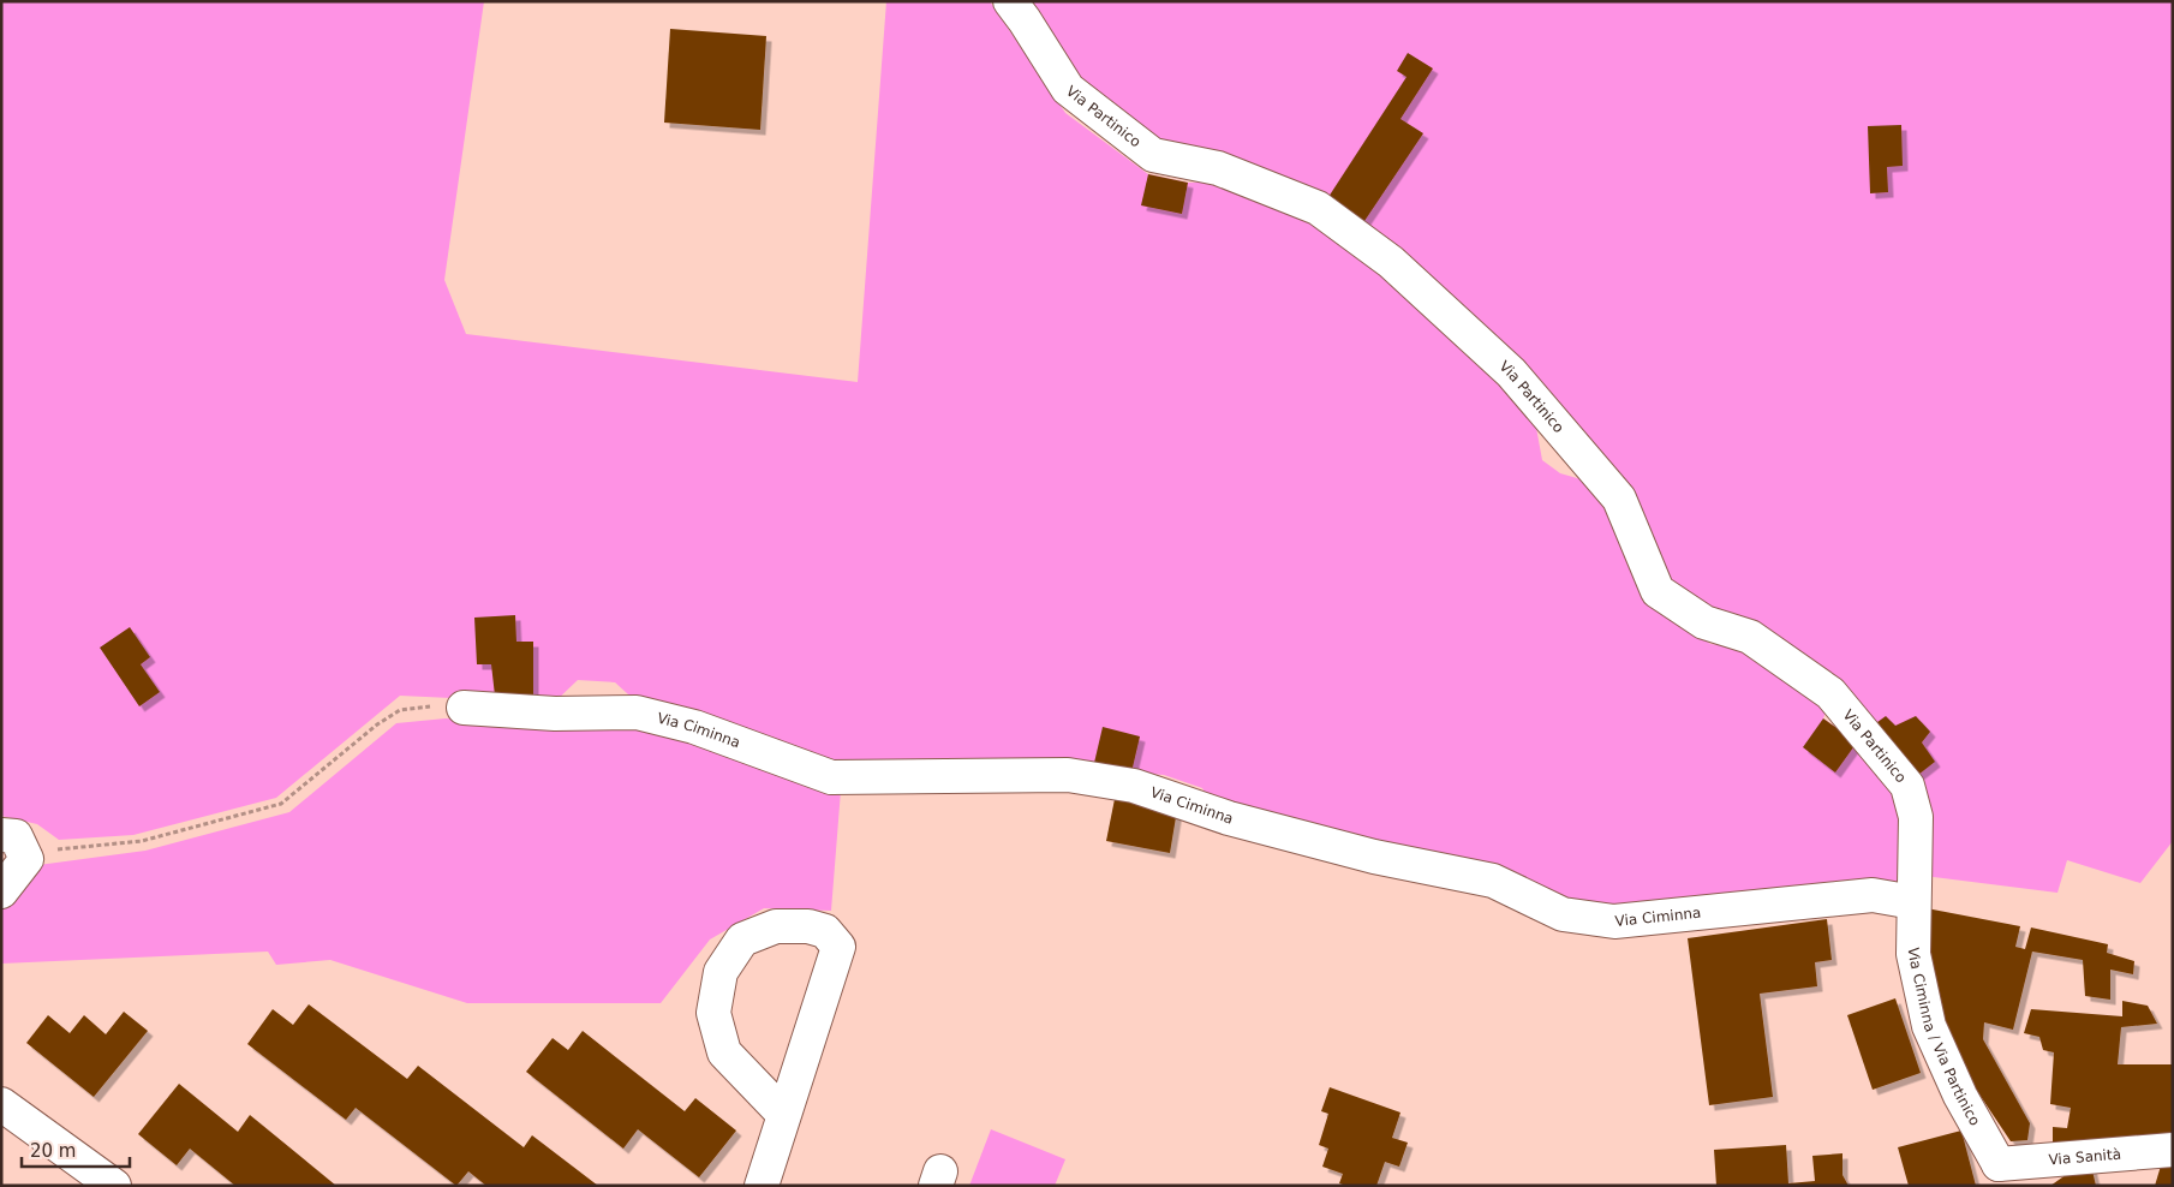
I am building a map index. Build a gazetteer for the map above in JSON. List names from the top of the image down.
{
  "streets": {
    "street": [
      "Via Partinico",
      "Via Ciminna",
      "Via Ciminna / Via Partinico",
      "Via Sanità"
    ]
  },
  "crossings": [
    ["Via Partinico", "Via Ciminna"],
    ["Via Partinico", "Via Ciminna / Via Partinico"],
    ["Via Ciminna", "Via Ciminna / Via Partinico"],
    ["Via Ciminna / Via Partinico", "Via Sanità"]
  ],
  "scale_bar": "20 m"
}
